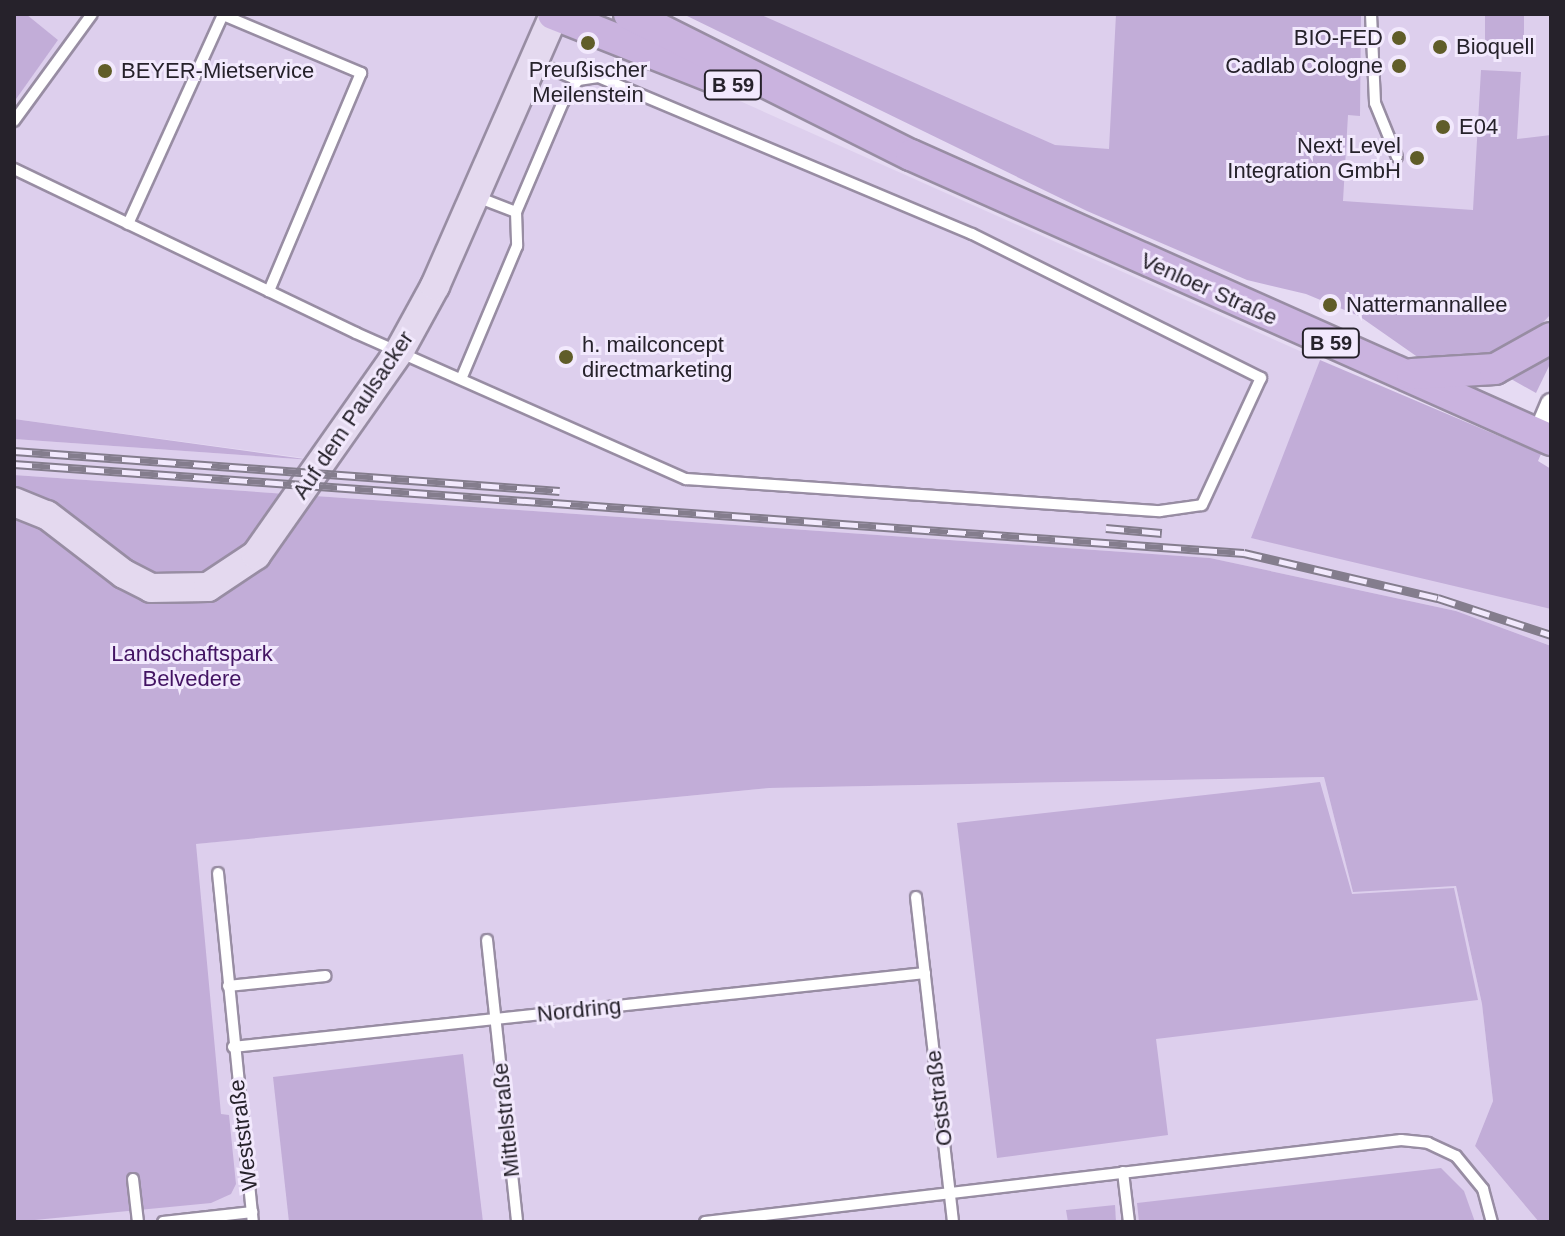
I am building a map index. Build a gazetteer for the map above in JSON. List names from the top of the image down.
{
  "streets": {
    "main road": ["B 59", "Venloer Straße"],
    "street": ["Auf dem Paulsacker"],
    "lane": [
      "Nordring",
      "Oststraße",
      "Mittelstraße",
      "Weststraße"
    ]
  },
  "crossings": [
    ["Venloer Straße", "Auf dem Paulsacker"],
    ["Nordring", "Oststraße"],
    ["Nordring", "Mittelstraße"],
    ["Nordring", "Weststraße"]
  ],
  "parks": ["Landschaftspark Belvedere"],
  "places": [
    "BIO-FED",
    "Preußischer Meilenstein",
    "Bioquell",
    "Cadlab Cologne",
    "BEYER-Mietservice",
    "E04",
    "Next Level Integration GmbH",
    "Nattermannallee",
    "h. mailconcept directmarketing"
  ]
}
